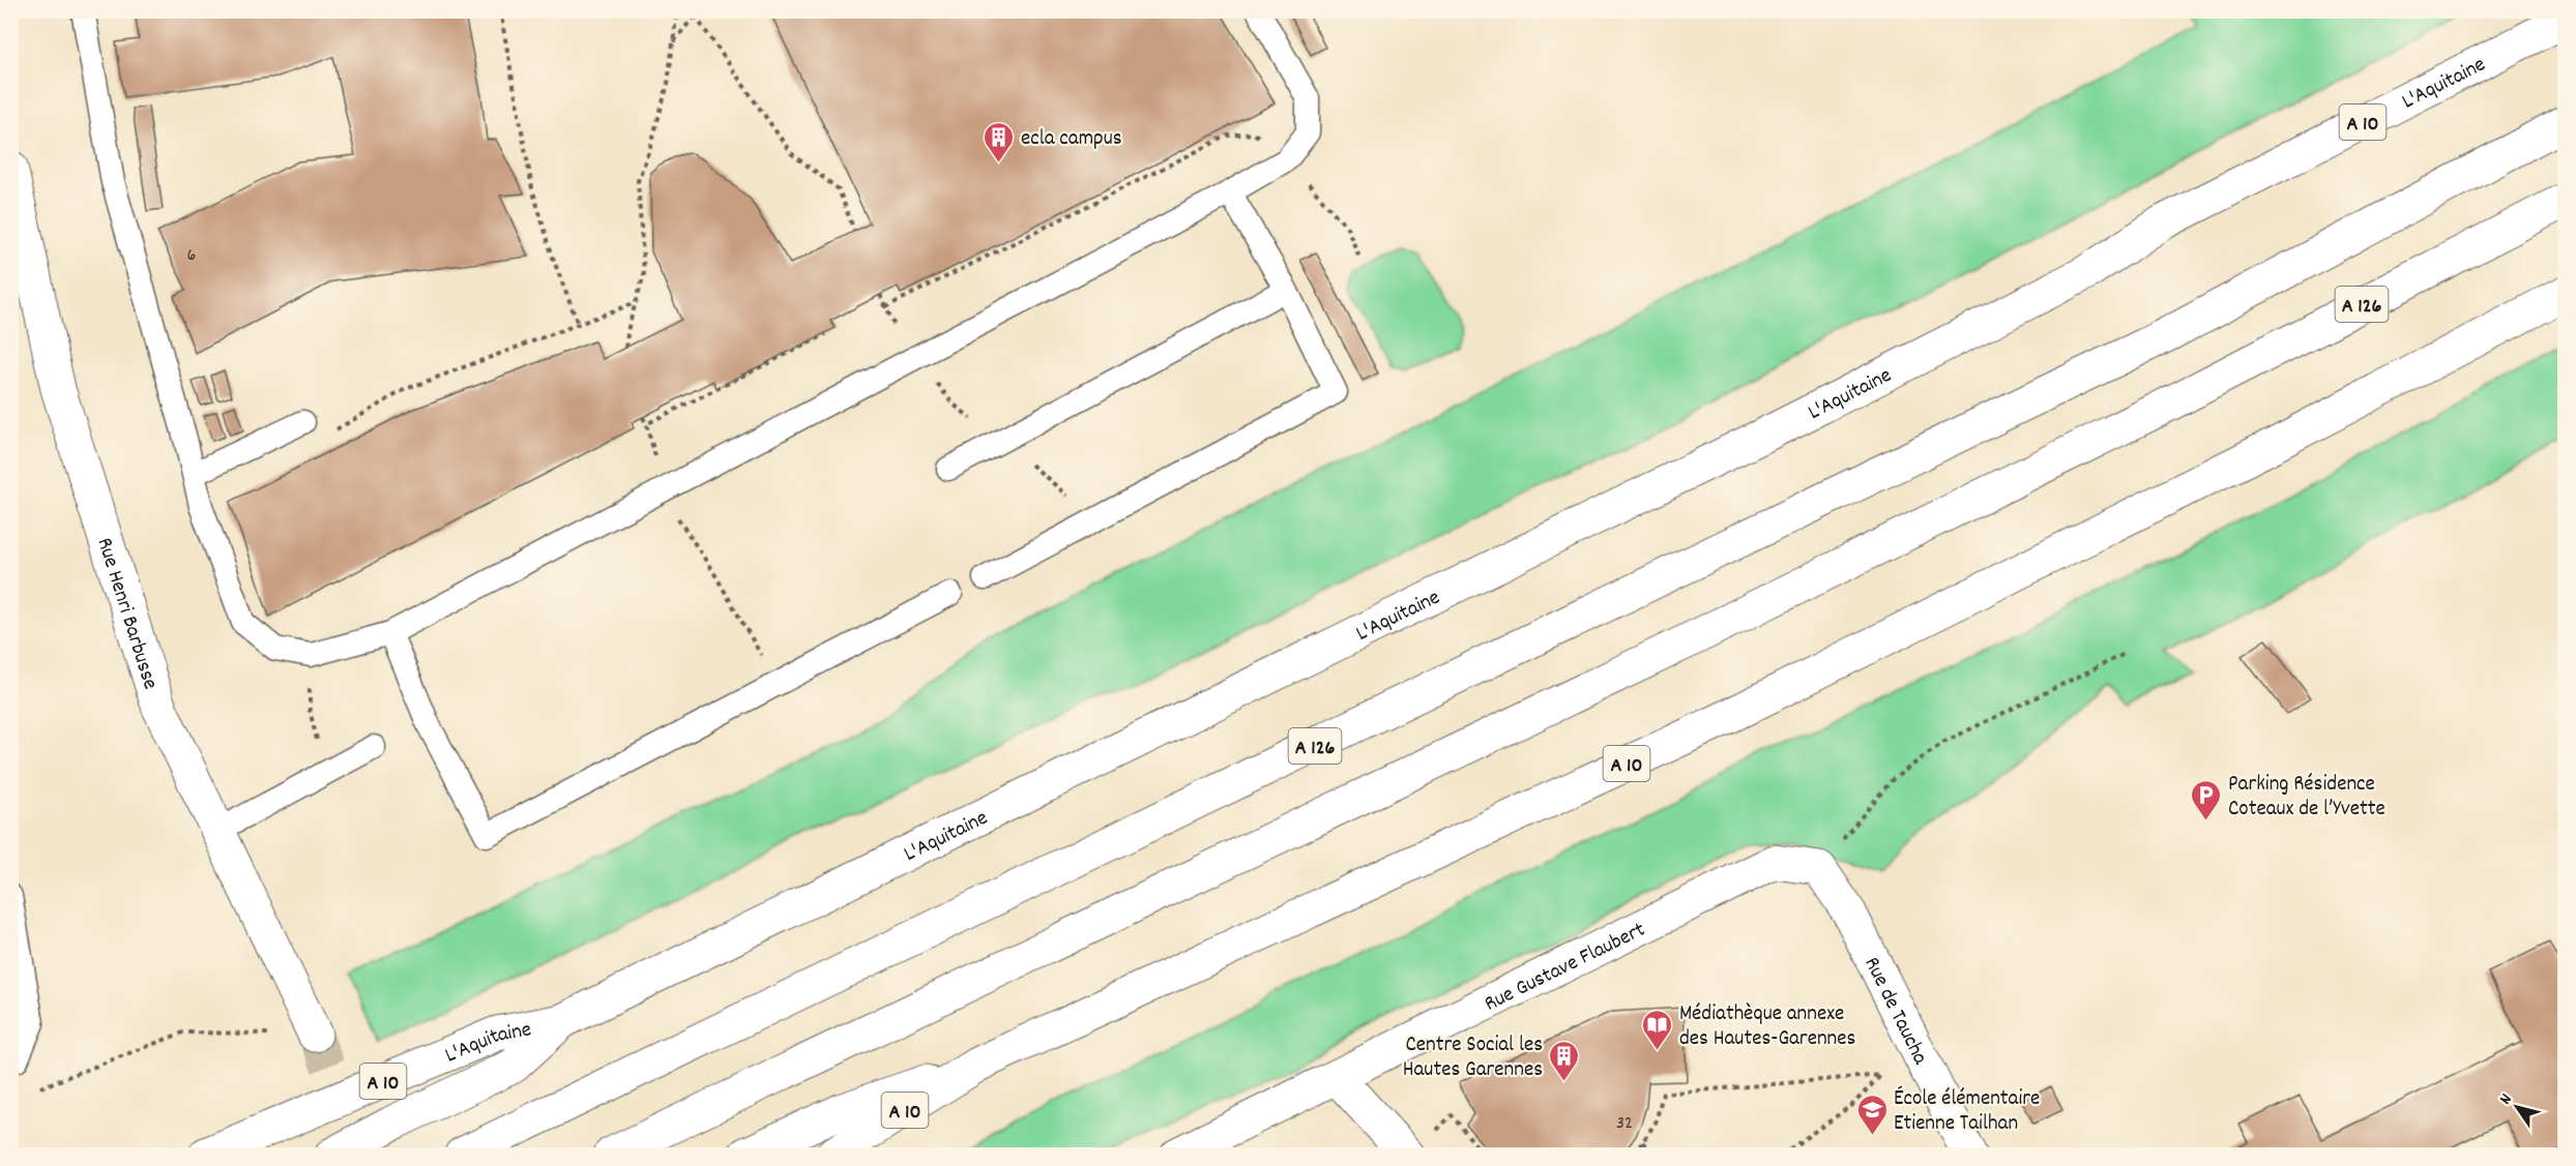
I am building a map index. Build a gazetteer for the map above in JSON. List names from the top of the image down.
{
  "streets": {
    "main road": [
      "L'Aquitaine",
      "A 10",
      "A 126",
      "Rue Henri Barbusse",
      "Rue Gustave Flaubert",
      "Rue de Taucha"
    ]
  },
  "crossings": [
    ["Rue Gustave Flaubert", "Rue de Taucha"]
  ],
  "places": {
    "building": ["ecla campus", "Centre Social les Hautes Garennes"],
    "parking": ["Parking Résidence Coteaux de l’Yvette"],
    "library": ["Médiathèque annexe des Hautes-Garennes"],
    "school or university": ["École élémentaire Etienne Tailhan"]
  },
  "house_numbers": ["6", "32"],
  "north": "top left"
}
